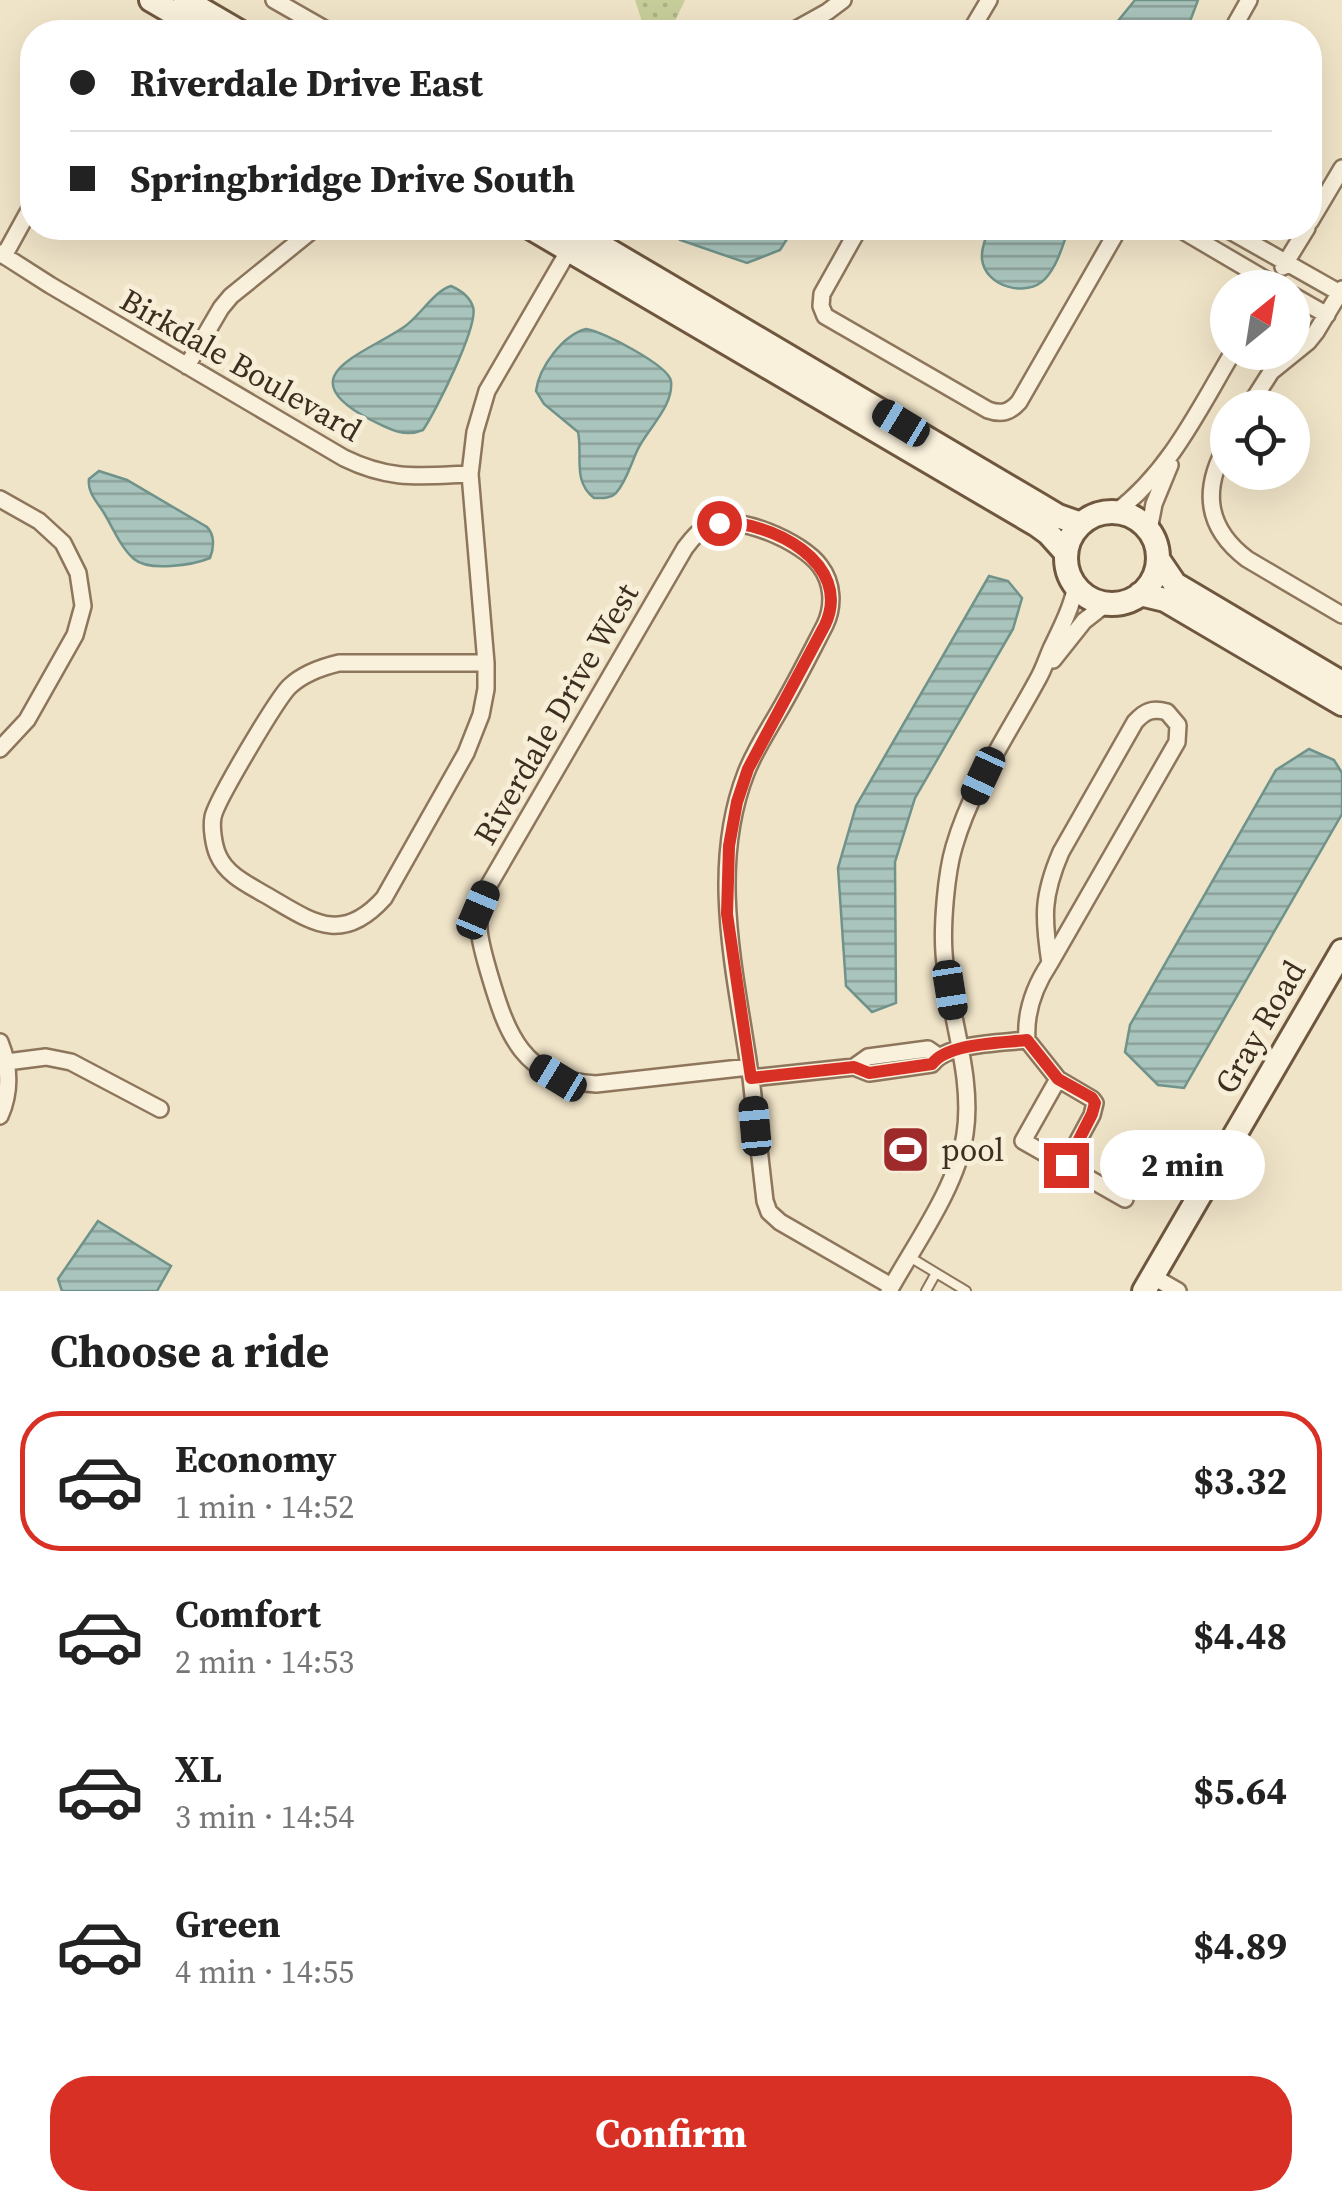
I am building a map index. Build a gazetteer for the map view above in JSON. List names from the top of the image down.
{
  "streets": {
    "street": ["Birkdale Boulevard", "Riverdale Drive West", "Gray Road"]
  },
  "places": {
    "sports": ["pool"]
  },
  "north": "top right",
  "page": {
    "banner": ["Riverdale Drive East", "Springbridge Drive South"],
    "bubble": "2 min",
    "heading": "Choose a ride",
    "list": [
      {
        "name": "Economy",
        "note": "1 min · 14:52",
        "value": "$3.32"
      },
      {
        "name": "Comfort",
        "note": "2 min · 14:53",
        "value": "$4.48"
      },
      {
        "name": "XL",
        "note": "3 min · 14:54",
        "value": "$5.64"
      },
      {
        "name": "Green",
        "note": "4 min · 14:55",
        "value": "$4.89"
      }
    ],
    "buttons": "Confirm"
  }
}
